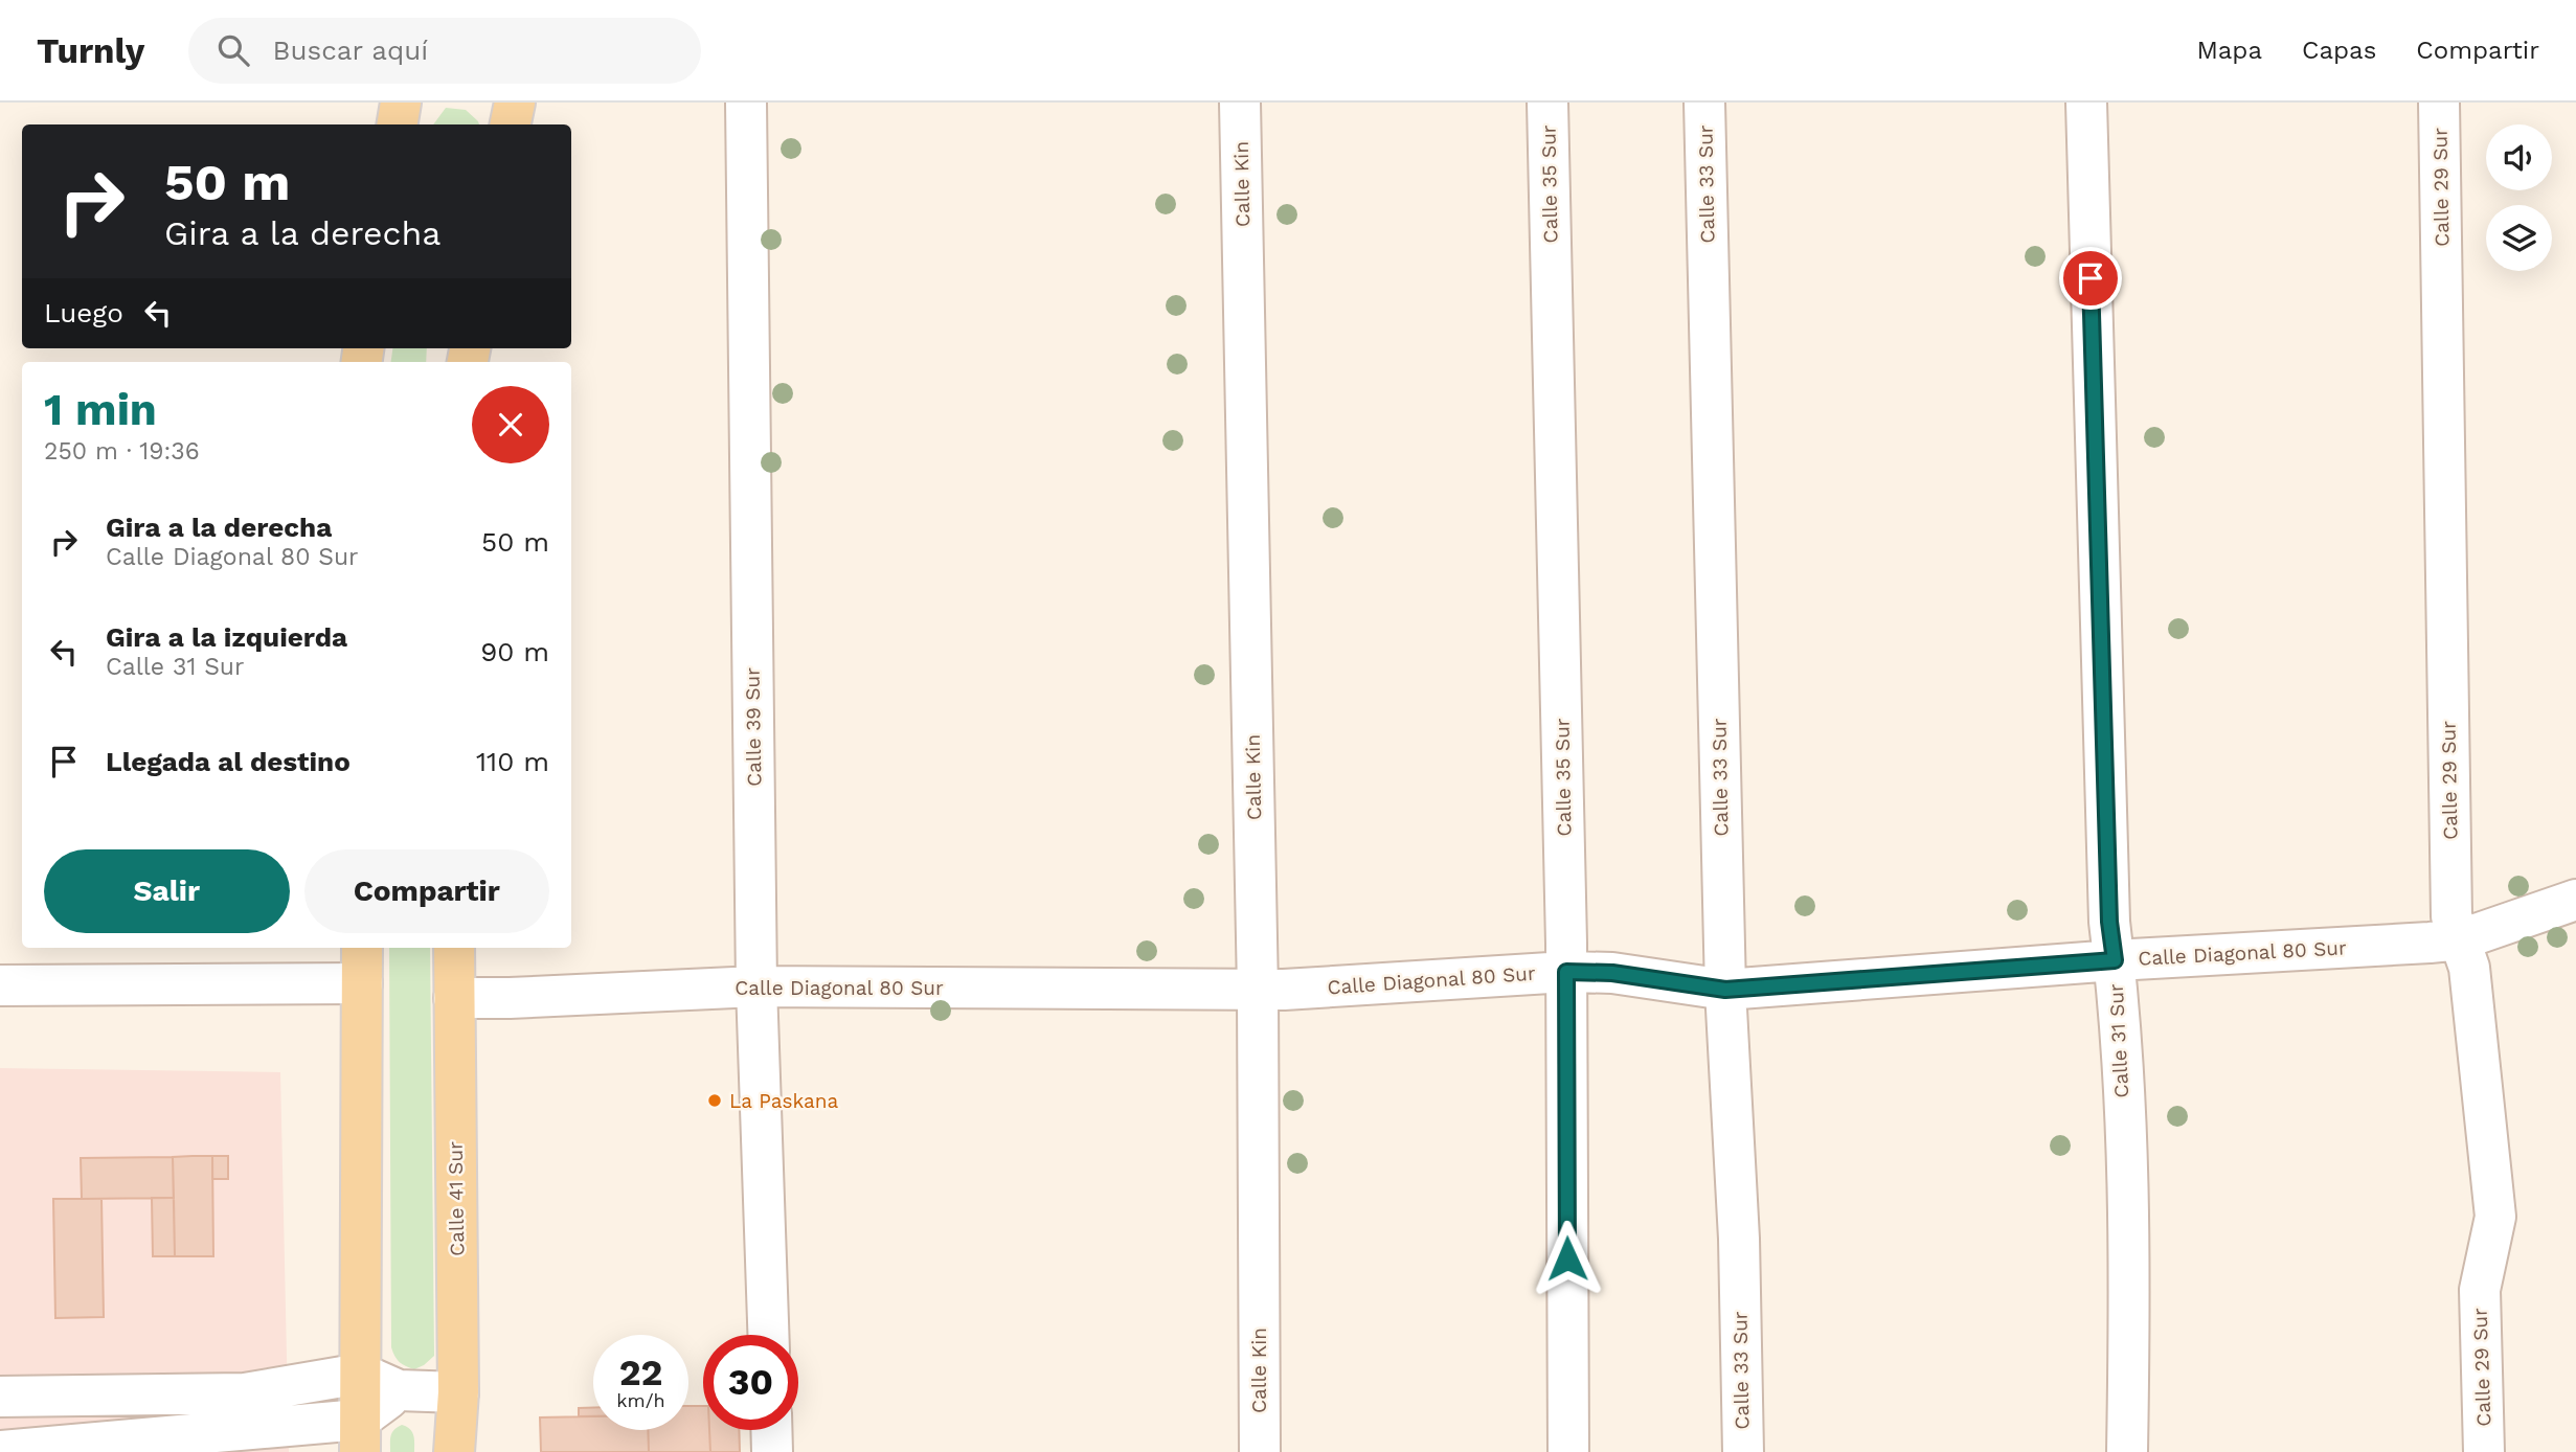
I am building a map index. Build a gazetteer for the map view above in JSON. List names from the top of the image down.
{
  "streets": {
    "main road": ["Calle 41 Sur"],
    "street": [
      "Calle Kin",
      "Calle 35 Sur",
      "Calle 33 Sur",
      "Calle 29 Sur",
      "Calle 39 Sur",
      "Calle Diagonal 80 Sur",
      "Calle 31 Sur"
    ]
  },
  "crossings": [
    ["Calle Kin", "Calle Diagonal 80 Sur"],
    ["Calle 35 Sur", "Calle Diagonal 80 Sur"],
    ["Calle 33 Sur", "Calle Diagonal 80 Sur"],
    ["Calle 29 Sur", "Calle Diagonal 80 Sur"],
    ["Calle 39 Sur", "Calle Diagonal 80 Sur"],
    ["Calle Diagonal 80 Sur", "Calle 31 Sur"],
    ["Calle Diagonal 80 Sur", "Calle 41 Sur"]
  ],
  "places": ["La Paskana"],
  "page": {
    "header": "Turnly",
    "search": "Buscar aquí",
    "nav": ["Mapa", "Capas", "Compartir"],
    "turn": ["50 m", "Gira a la derecha"],
    "then": "Luego",
    "heading": ["1 min", "250 m · 19:36"],
    "list": [
      {
        "name": "Gira a la derecha",
        "note": "Calle Diagonal 80 Sur",
        "value": "50 m"
      },
      {
        "name": "Gira a la izquierda",
        "note": "Calle 31 Sur",
        "value": "90 m"
      },
      {
        "name": "Llegada al destino",
        "value": "110 m"
      }
    ],
    "buttons": ["Salir", "Compartir"],
    "speed": "22 km/h",
    "limit": "30"
  }
}
